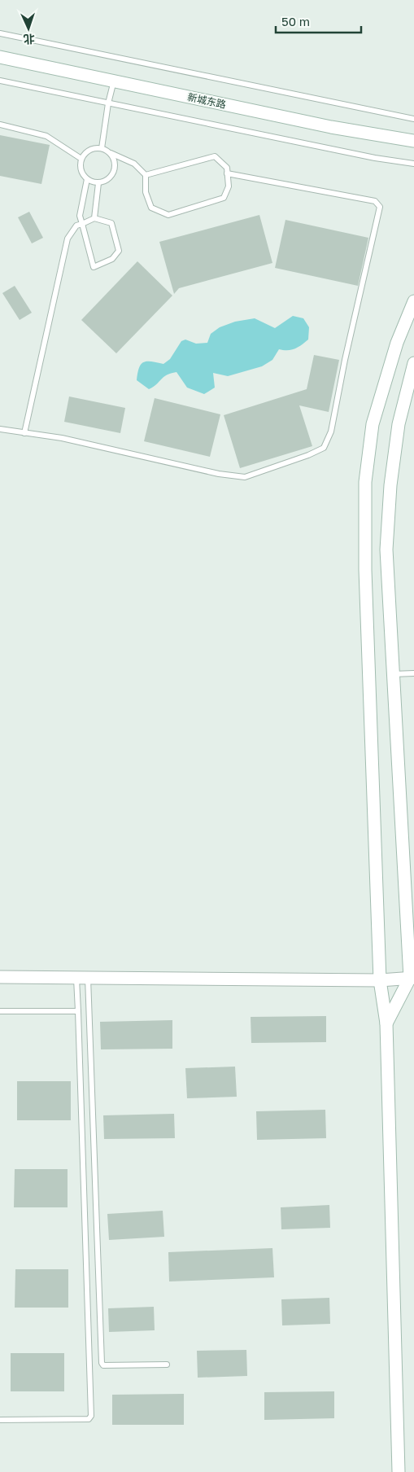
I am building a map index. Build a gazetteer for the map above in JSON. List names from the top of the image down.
{
  "streets": {
    "main road": ["新城东路"]
  },
  "scale_bar": "50 m",
  "north": "bottom"
}
